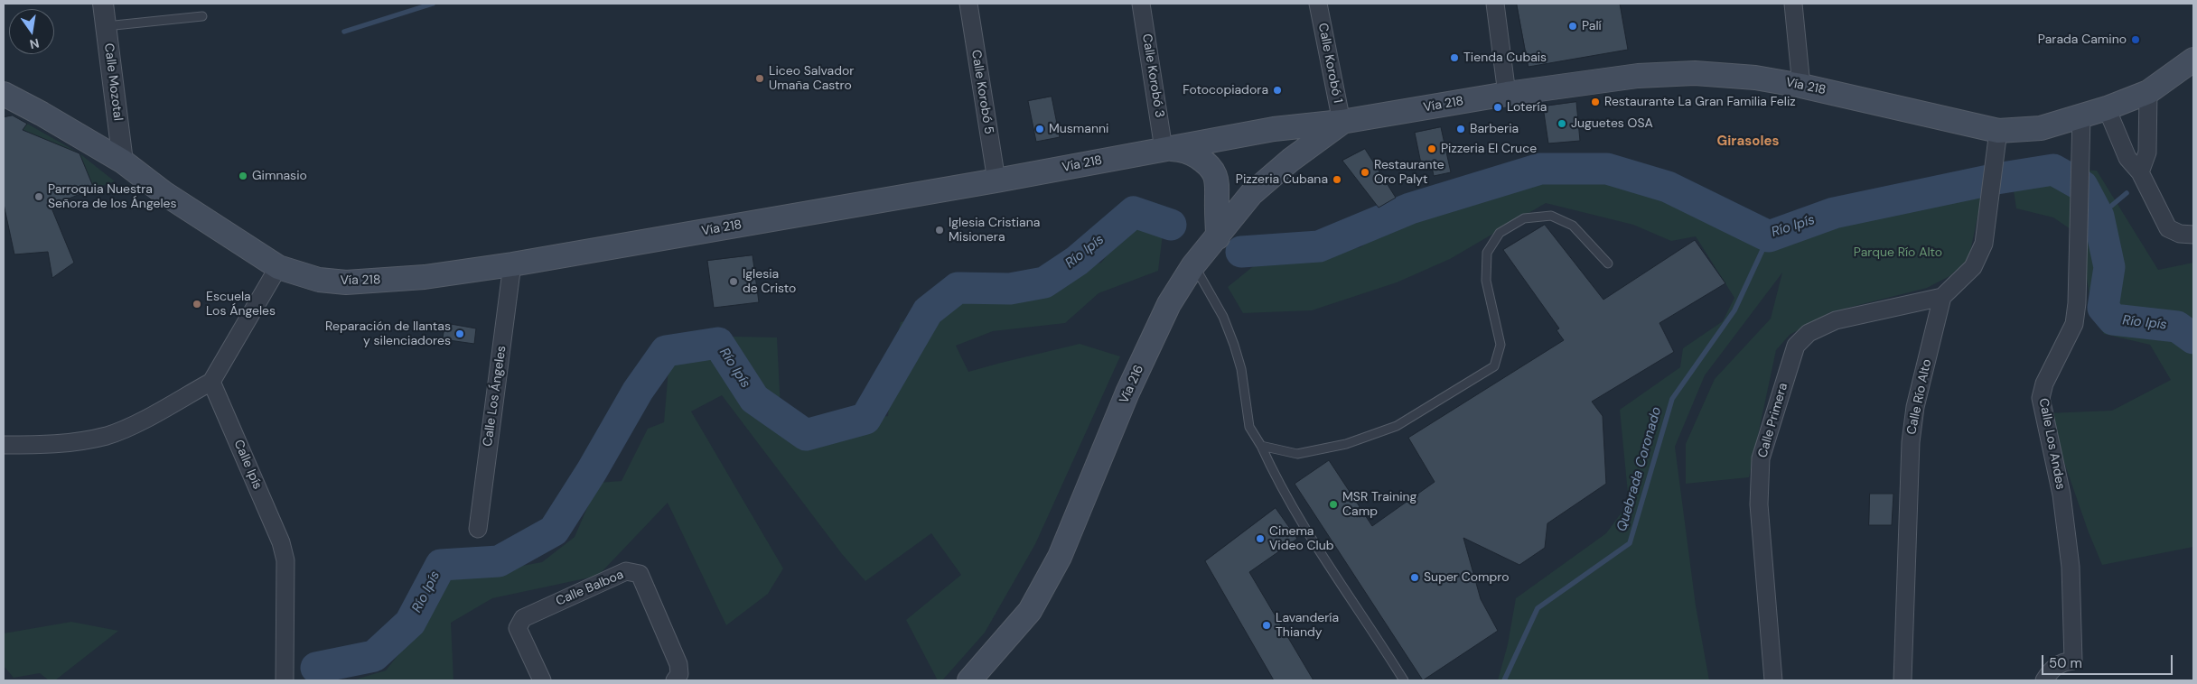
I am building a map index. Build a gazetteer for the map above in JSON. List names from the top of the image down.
{
  "streets": {
    "main road": ["Vía 218", "Vía 216"],
    "street": [
      "Calle Korobó 1",
      "Calle Korobó 3",
      "Calle Mozotal",
      "Calle Korobó 5",
      "Calle Los Ángeles",
      "Calle Río Alto",
      "Calle Primera",
      "Calle Los Andes",
      "Calle Ipís",
      "Calle Balboa"
    ]
  },
  "crossings": [
    ["Calle Korobó 1", "Vía 218"],
    ["Calle Korobó 1", "Vía 216"],
    ["Calle Korobó 3", "Vía 218"],
    ["Calle Mozotal", "Vía 218"],
    ["Vía 218", "Calle Korobó 5"],
    ["Vía 218", "Vía 216"],
    ["Vía 218", "Calle Los Ángeles"],
    ["Vía 218", "Calle Los Andes"],
    ["Calle Río Alto", "Calle Primera"]
  ],
  "districts": ["Girasoles"],
  "water": ["Río Ipís", "Quebrada Coronado"],
  "parks": ["Parque Río Alto"],
  "places": [
    "Palí",
    "Parada Camino",
    "Tienda Cubais",
    "Liceo Salvador Umaña Castro",
    "Fotocopiadora",
    "Restaurante La Gran Familia Feliz",
    "Lotería",
    "Juguetes OSA",
    "Musmanni",
    "Barberia",
    "Pizzeria El Cruce",
    "Restaurante Oro Palyt",
    "Gimnasio",
    "Pizzeria Cubana",
    "Parroquia Nuestra Señora de los Ángeles",
    "Iglesia Cristiana Misionera",
    "Iglesia de Cristo",
    "Escuela Los Ángeles",
    "Reparación de llantas y silenciadores",
    "MSR Training Camp",
    "Cinema Video Club",
    "Super Compro",
    "Lavandería Thiandy"
  ],
  "scale_bar": "50 m",
  "north": "bottom"
}
